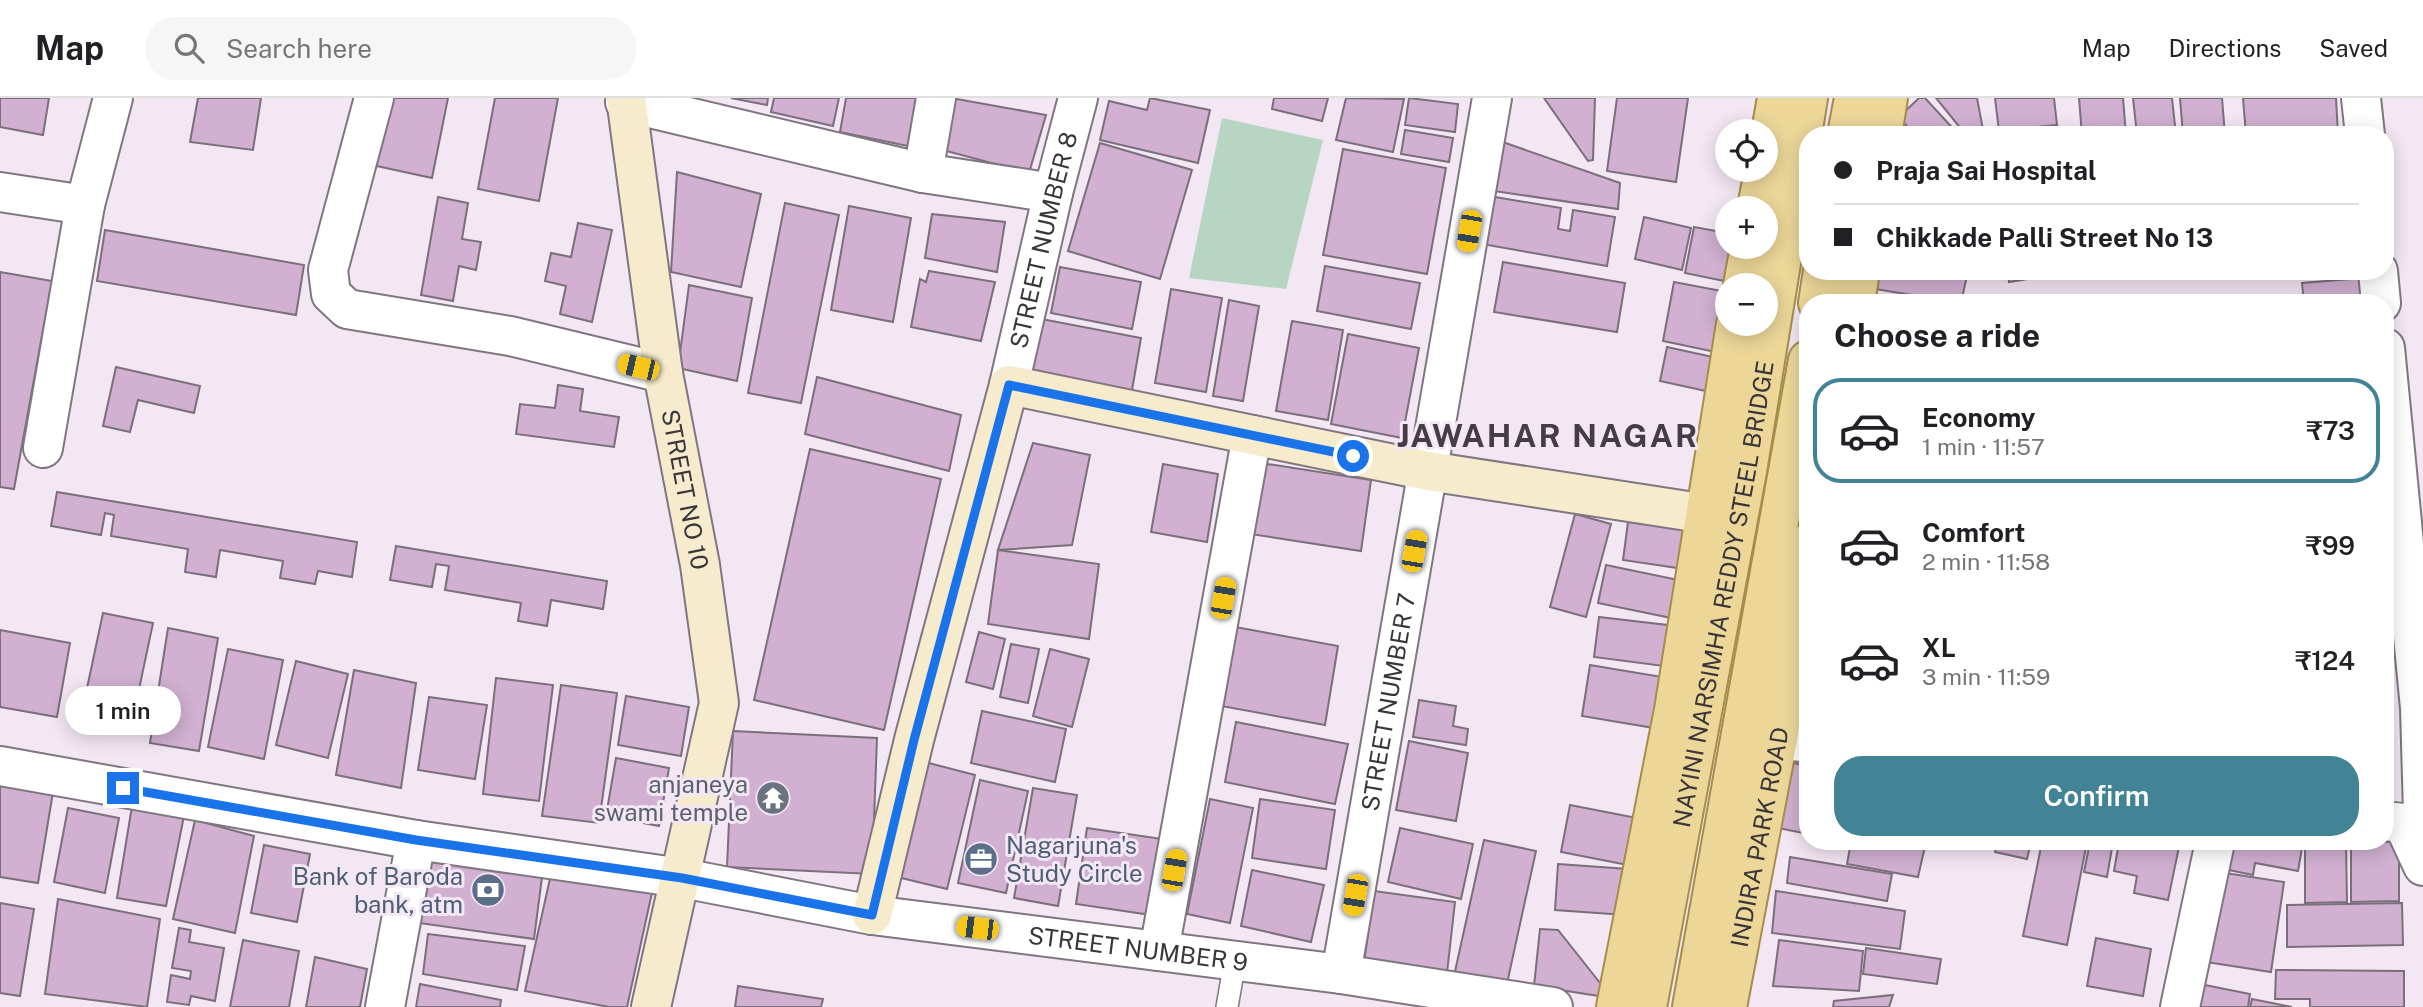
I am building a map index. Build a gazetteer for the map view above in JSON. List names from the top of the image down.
{
  "streets": {
    "main road": ["NAYINI NARSIMHA REDDY STEEL BRIDGE", "INDIRA PARK ROAD"],
    "street": [
      "STREET NUMBER 8",
      "STREET NO 10",
      "STREET NUMBER 7",
      "STREET NUMBER 9"
    ]
  },
  "crossings": [
    ["STREET NO 10", "STREET NUMBER 9"],
    ["STREET NUMBER 7", "STREET NUMBER 9"]
  ],
  "districts": ["JAWAHAR NAGAR"],
  "places": {
    "temple": ["anjaneya swami temple"],
    "office": ["Nagarjuna's Study Circle"],
    "bank": ["Bank of Baroda bank, atm"]
  },
  "page": {
    "header": "Map",
    "search": "Search here",
    "nav": ["Map", "Directions", "Saved"],
    "map_buttons": ["+", "−"],
    "banner": ["Praja Sai Hospital", "Chikkade Palli Street No 13"],
    "heading": "Choose a ride",
    "list": [
      {
        "name": "Economy",
        "note": "1 min · 11:57",
        "value": "₹73"
      },
      {
        "name": "Comfort",
        "note": "2 min · 11:58",
        "value": "₹99"
      },
      {
        "name": "XL",
        "note": "3 min · 11:59",
        "value": "₹124"
      }
    ],
    "bubble": "1 min",
    "buttons": "Confirm"
  }
}
